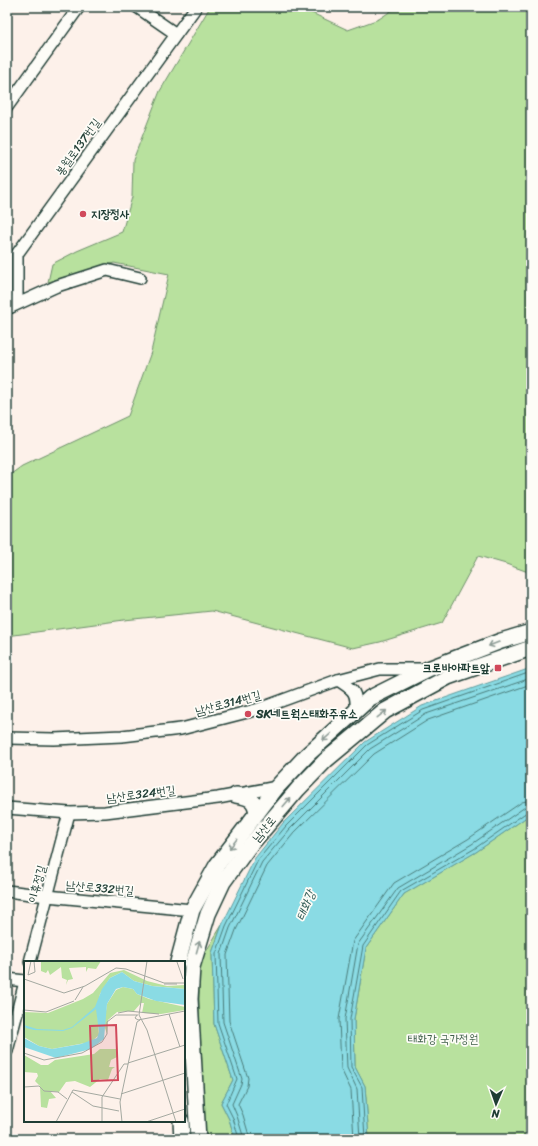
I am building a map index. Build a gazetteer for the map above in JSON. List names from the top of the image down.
{
  "streets": {
    "main road": ["남산로"],
    "street": [
      "봉월로137번길",
      "남산로314번길",
      "남산로324번길",
      "이휴정길",
      "남산로332번길"
    ]
  },
  "crossings": [
    ["남산로314번길", "남산로"],
    ["남산로324번길", "남산로"],
    ["남산로324번길", "이휴정길"],
    ["남산로", "남산로332번길"],
    ["이휴정길", "남산로332번길"]
  ],
  "water": ["태화강"],
  "parks": ["태화강 국가정원"],
  "places": {
    "other": ["지장정사", "SK네트웍스태화주유소"],
    "transit": ["크로바아파트앞"]
  },
  "north": "bottom"
}
